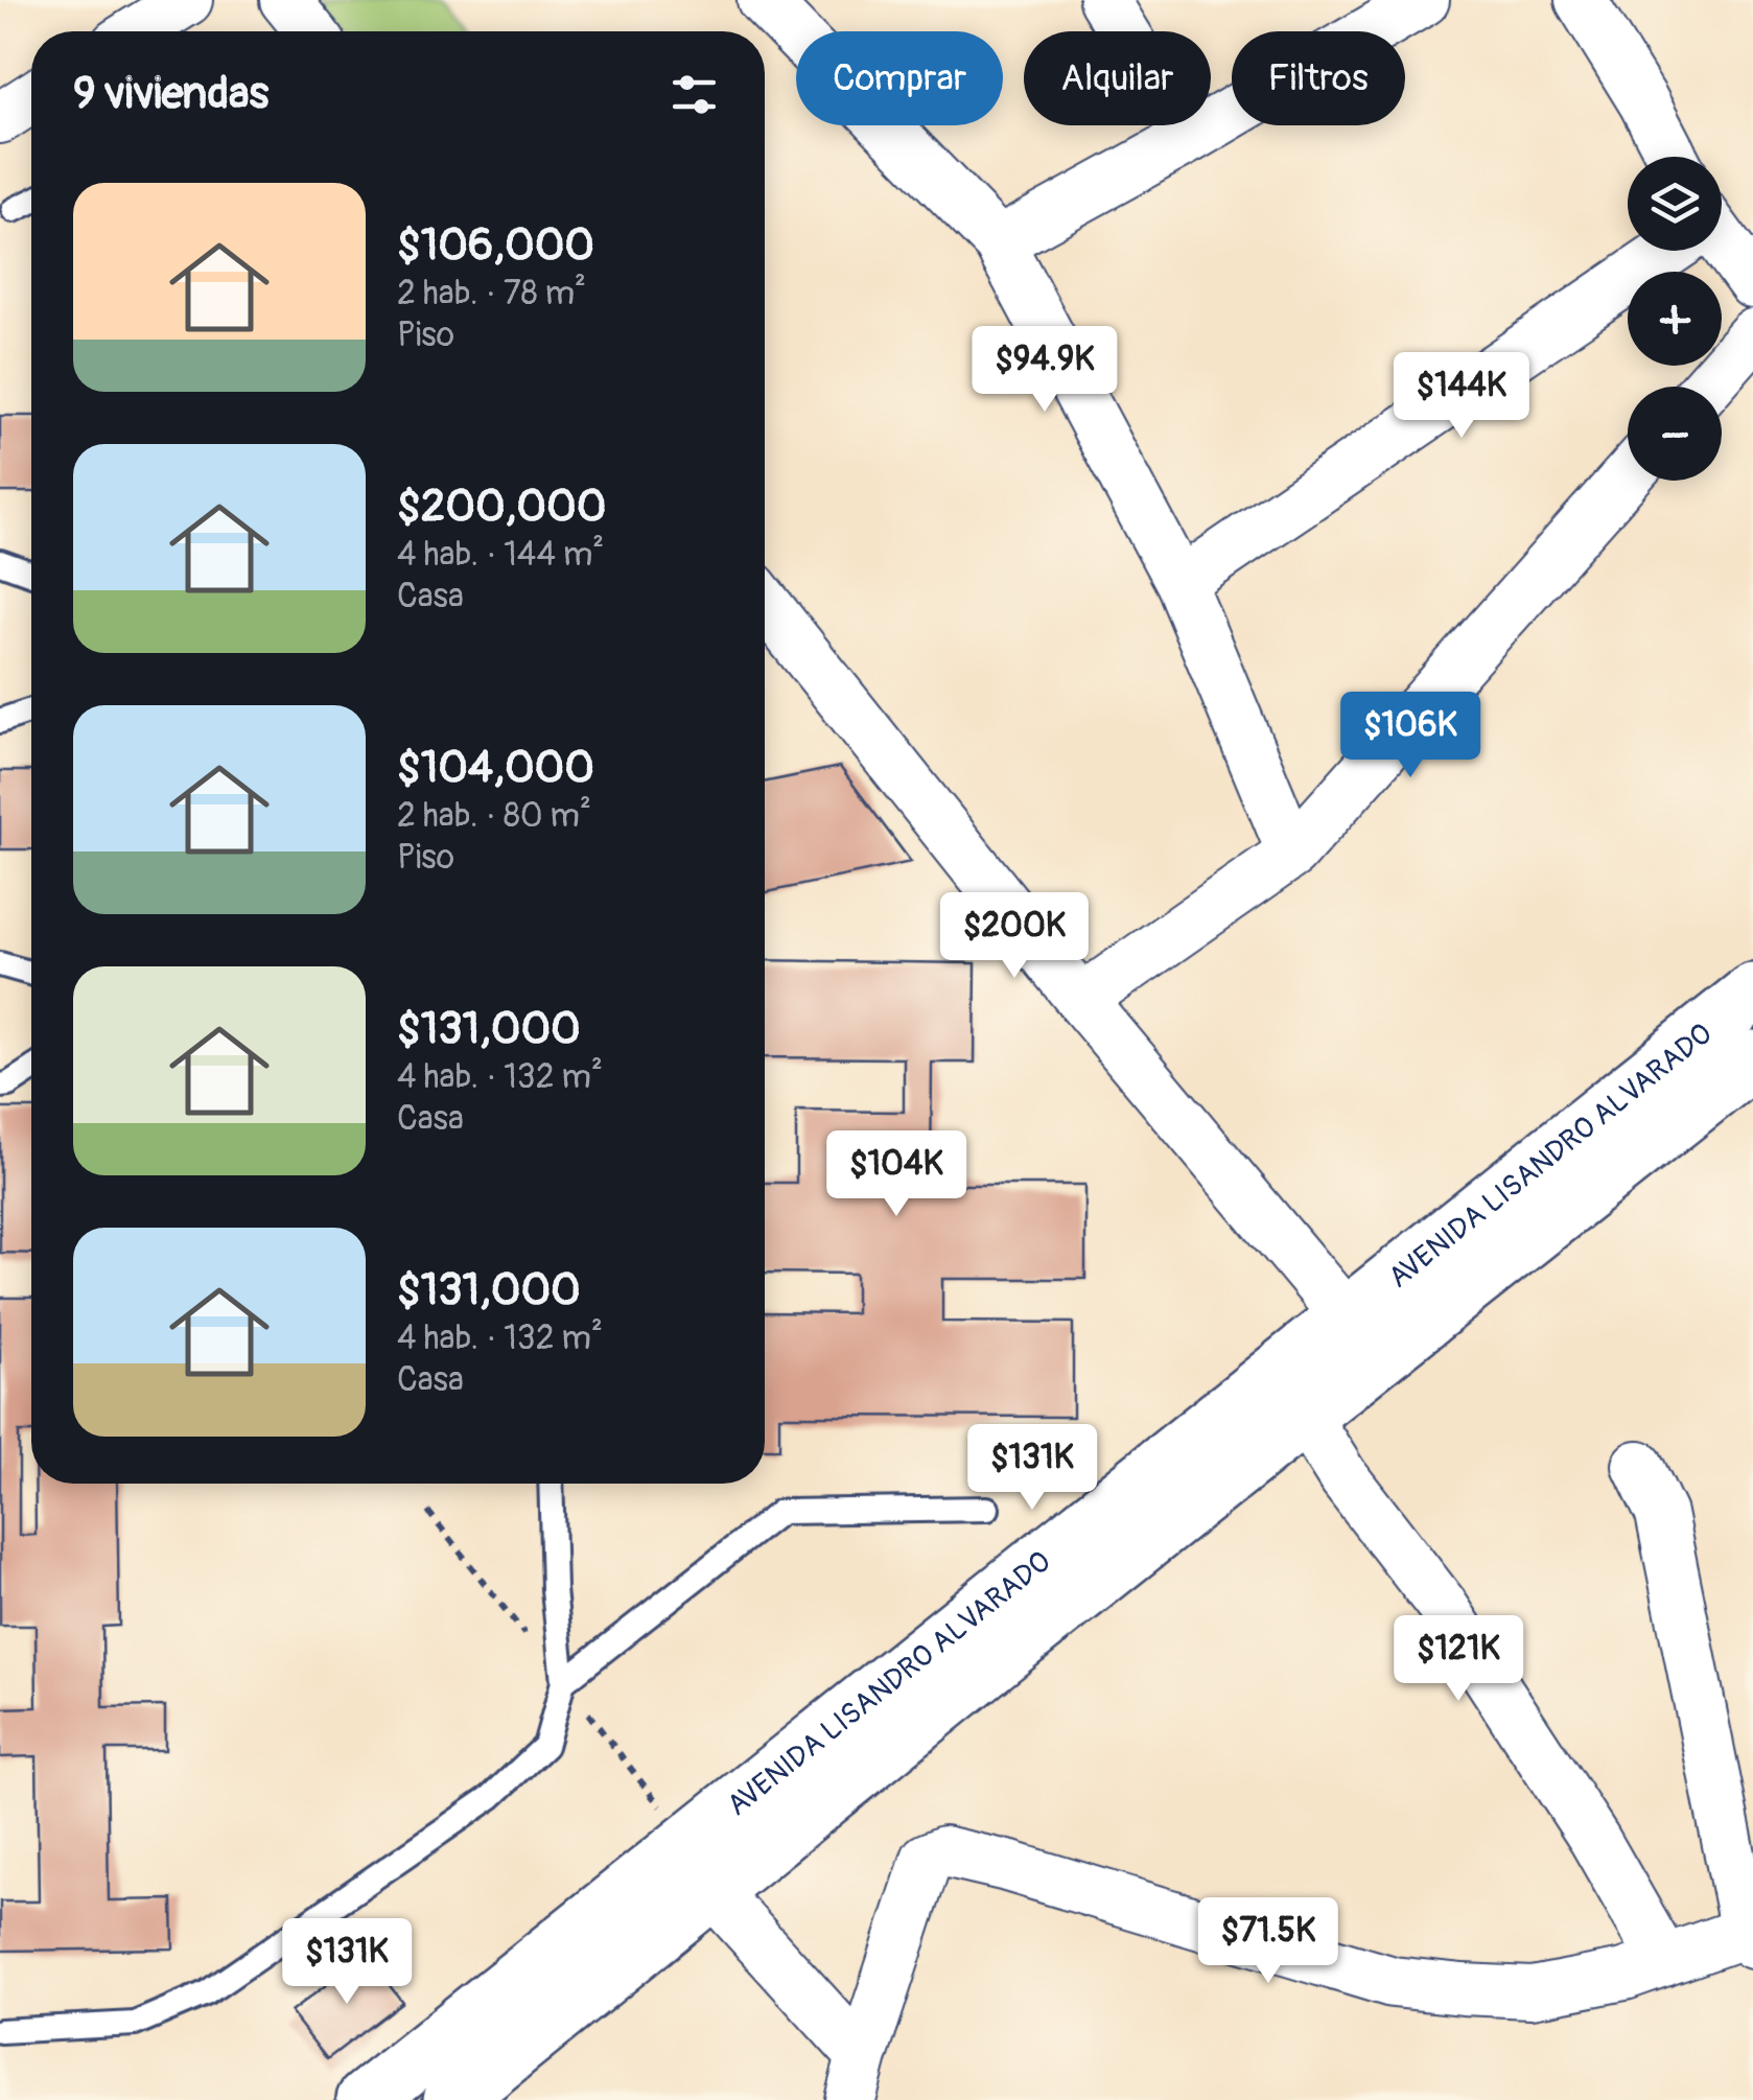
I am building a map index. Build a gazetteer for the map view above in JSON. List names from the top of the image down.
{
  "streets": {
    "street": ["AVENIDA LISANDRO ALVARADO"]
  },
  "page": {
    "chip": ["Comprar", "Alquilar", "Filtros"],
    "heading": "9 viviendas",
    "map_buttons": ["+", "−"],
    "list": [
      {
        "name": "$106,000",
        "note": "2 hab. · 78 m² · Piso"
      },
      {
        "name": "$200,000",
        "note": "4 hab. · 144 m² · Casa"
      },
      {
        "name": "$104,000",
        "note": "2 hab. · 80 m² · Piso"
      },
      {
        "name": "$131,000",
        "note": "4 hab. · 132 m² · Casa"
      },
      {
        "name": "$131,000",
        "note": "4 hab. · 132 m² · Casa"
      }
    ],
    "price": [
      "$94.9K",
      "$144K",
      "$106K",
      "$200K",
      "$104K",
      "$131K",
      "$121K",
      "$71.5K",
      "$131K"
    ]
  }
}
